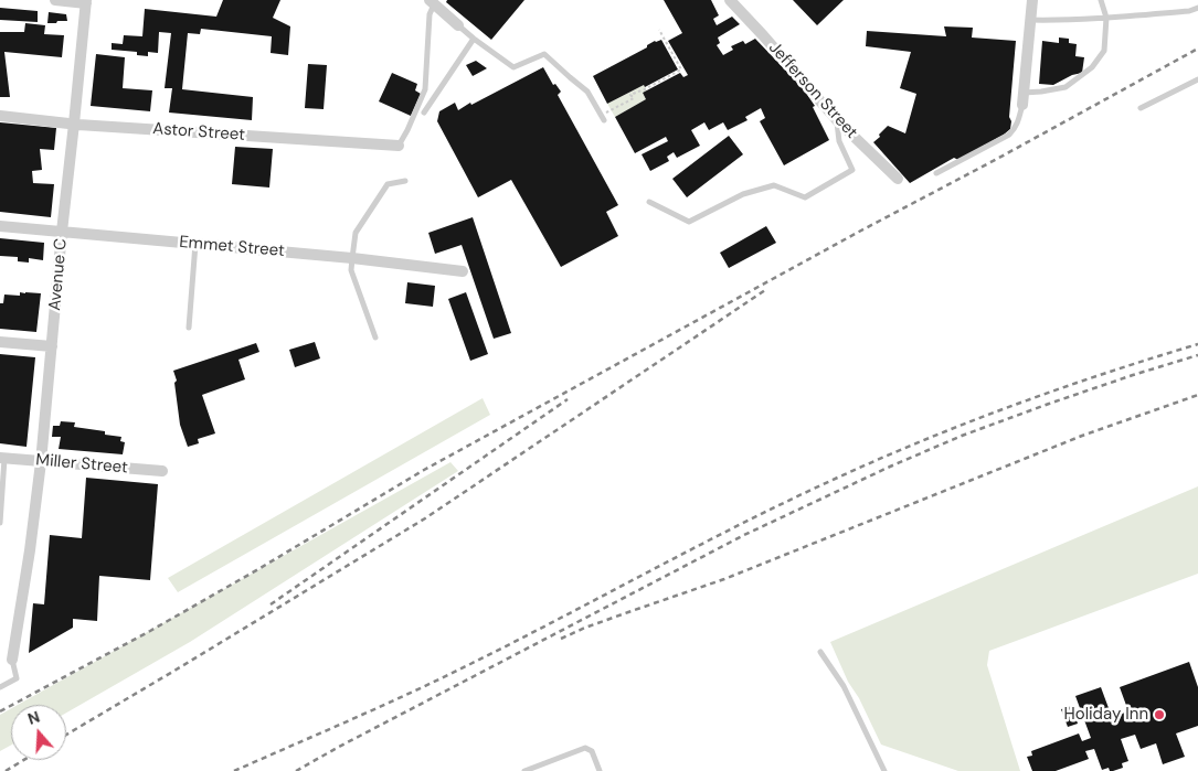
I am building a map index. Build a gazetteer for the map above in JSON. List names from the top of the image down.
{
  "streets": {
    "street": [
      "Jefferson Street",
      "Astor Street",
      "Emmet Street",
      "Avenue C",
      "Miller Street"
    ]
  },
  "crossings": [
    ["Astor Street", "Avenue C"],
    ["Emmet Street", "Avenue C"],
    ["Avenue C", "Miller Street"]
  ],
  "places": ["Holiday Inn"],
  "north": "top"
}
